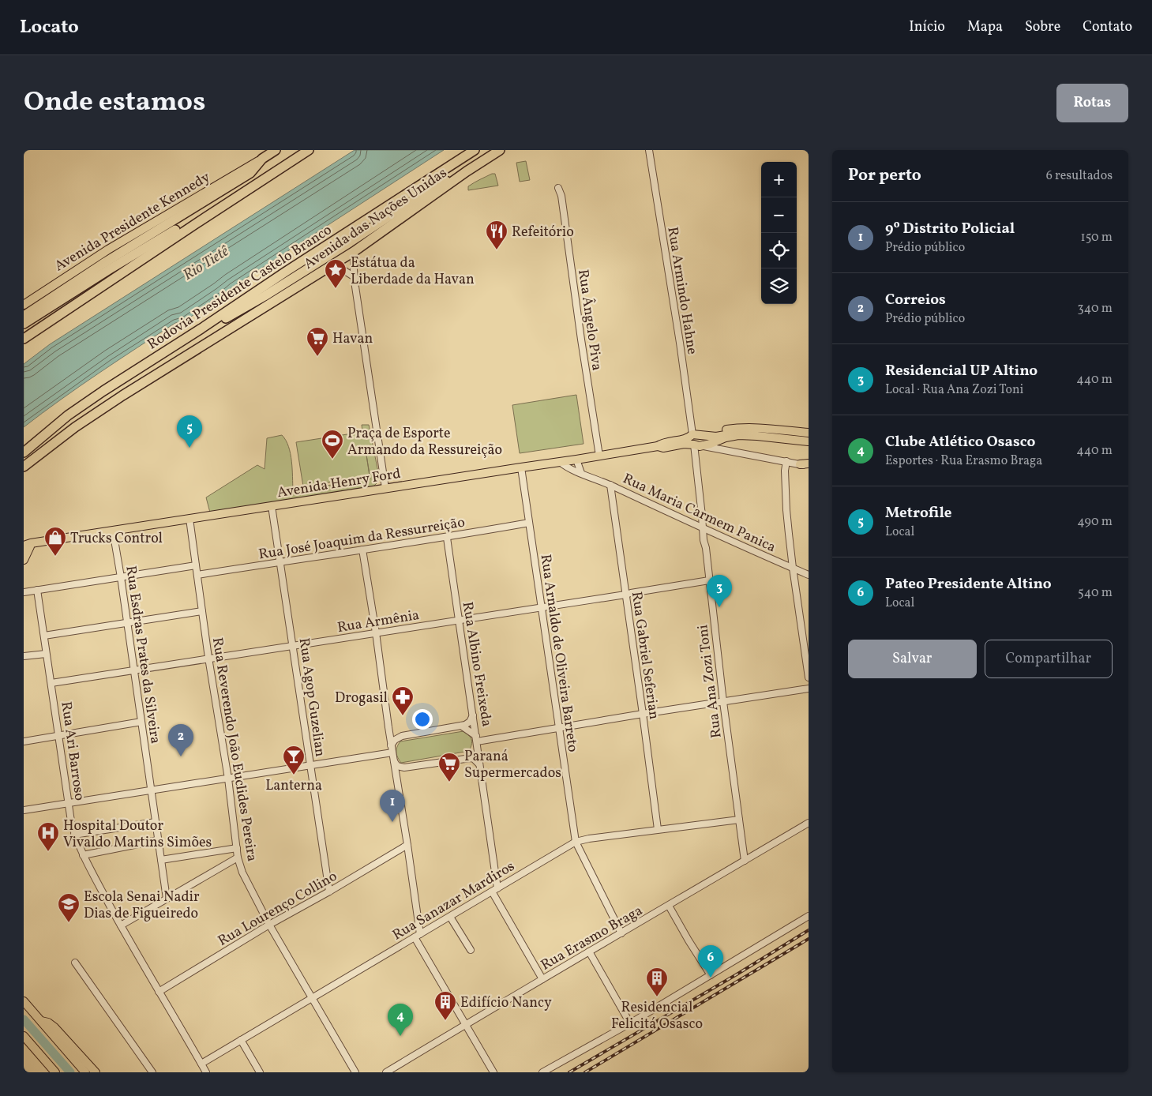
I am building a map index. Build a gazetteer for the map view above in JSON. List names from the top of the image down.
{
  "streets": {
    "highway": ["Avenida das Nações Unidas", "Avenida Presidente Kennedy", "Rodovia Presidente Castelo Branco"],
    "main road": ["Avenida Henry Ford"],
    "street": [
      "Rua Armindo Hahne",
      "Rua Ângelo Piva",
      "Rua Maria Carmem Panica",
      "Rua José Joaquim da Ressurreição",
      "Rua Armênia",
      "Rua Arnaldo de Oliveira Barreto",
      "Rua Esdras Prates da Silveira",
      "Rua Gabriel Seferian",
      "Rua Albino Freixeda",
      "Rua Ana Zozi Toni",
      "Rua Agop Guzelian",
      "Rua Reverendo João Euclides Pereira",
      "Rua Ari Barroso",
      "Rua Sanazar Mardiros",
      "Rua Lourenço Collino",
      "Rua Erasmo Braga"
    ]
  },
  "crossings": [
    ["Rua Armindo Hahne", "Avenida Henry Ford"],
    ["Rua Ângelo Piva", "Avenida Henry Ford"],
    ["Avenida Henry Ford", "Rua Maria Carmem Panica"],
    ["Avenida Henry Ford", "Rua Arnaldo de Oliveira Barreto"],
    ["Avenida Henry Ford", "Rua Esdras Prates da Silveira"],
    ["Avenida Henry Ford", "Rua Ana Zozi Toni"],
    ["Avenida Henry Ford", "Rua Agop Guzelian"],
    ["Avenida Henry Ford", "Rua Reverendo João Euclides Pereira"],
    ["Rua Maria Carmem Panica", "Rua Gabriel Seferian"],
    ["Rua Maria Carmem Panica", "Rua Ana Zozi Toni"],
    ["Rua José Joaquim da Ressurreição", "Rua Arnaldo de Oliveira Barreto"],
    ["Rua José Joaquim da Ressurreição", "Rua Albino Freixeda"],
    ["Rua José Joaquim da Ressurreição", "Rua Agop Guzelian"],
    ["Rua José Joaquim da Ressurreição", "Rua Reverendo João Euclides Pereira"],
    ["Rua Armênia", "Rua Arnaldo de Oliveira Barreto"],
    ["Rua Armênia", "Rua Esdras Prates da Silveira"],
    ["Rua Armênia", "Rua Gabriel Seferian"],
    ["Rua Armênia", "Rua Albino Freixeda"],
    ["Rua Armênia", "Rua Ana Zozi Toni"],
    ["Rua Armênia", "Rua Agop Guzelian"],
    ["Rua Armênia", "Rua Reverendo João Euclides Pereira"],
    ["Rua Armênia", "Rua Ari Barroso"],
    ["Rua Arnaldo de Oliveira Barreto", "Rua Sanazar Mardiros"],
    ["Rua Arnaldo de Oliveira Barreto", "Rua Erasmo Braga"],
    ["Rua Gabriel Seferian", "Rua Sanazar Mardiros"],
    ["Rua Albino Freixeda", "Rua Sanazar Mardiros"],
    ["Rua Ana Zozi Toni", "Rua Sanazar Mardiros"],
    ["Rua Ana Zozi Toni", "Rua Erasmo Braga"],
    ["Rua Agop Guzelian", "Rua Lourenço Collino"],
    ["Rua Reverendo João Euclides Pereira", "Rua Sanazar Mardiros"],
    ["Rua Reverendo João Euclides Pereira", "Rua Lourenço Collino"],
    ["Rua Ari Barroso", "Rua Sanazar Mardiros"],
    ["Rua Ari Barroso", "Rua Lourenço Collino"]
  ],
  "water": ["Rio Tietê"],
  "places": {
    "restaurant": ["Refeitório"],
    "place": ["Estátua da Liberdade da Havan"],
    "supermarket": ["Havan", "Paraná Supermercados"],
    "sports": ["Praça de Esporte Armando da Ressureição"],
    "shop": ["Trucks Control"],
    "pharmacy": ["Drogasil"],
    "bar": ["Lanterna"],
    "hospital": ["Hospital Doutor Vivaldo Martins Simões"],
    "school or university": ["Escola Senai Nadir Dias de Figueiredo"],
    "building": ["Residencial Felicitá Osasco", "Edifício Nancy"]
  },
  "page": {
    "header": "Locato",
    "nav": [
      "Início",
      "Mapa",
      "Sobre",
      "Contato"
    ],
    "title": "Onde estamos",
    "buttons": [
      "Rotas",
      ["Salvar", "Compartilhar"]
    ],
    "heading": ["Por perto", "6 resultados"],
    "map_buttons": ["+", "−"],
    "list": [
      {
        "mark": "1",
        "name": "9º Distrito Policial",
        "note": "Prédio público",
        "value": "150 m"
      },
      {
        "mark": "2",
        "name": "Correios",
        "note": "Prédio público",
        "value": "340 m"
      },
      {
        "mark": "3",
        "name": "Residencial UP Altino",
        "note": "Local · Rua Ana Zozi Toni",
        "value": "440 m"
      },
      {
        "mark": "4",
        "name": "Clube Atlético Osasco",
        "note": "Esportes · Rua Erasmo Braga",
        "value": "440 m"
      },
      {
        "mark": "5",
        "name": "Metrofile",
        "note": "Local",
        "value": "490 m"
      },
      {
        "mark": "6",
        "name": "Pateo Presidente Altino",
        "note": "Local",
        "value": "540 m"
      }
    ],
    "pins": [
      "5",
      "3",
      "2",
      "1",
      "6",
      "4"
    ]
  }
}
